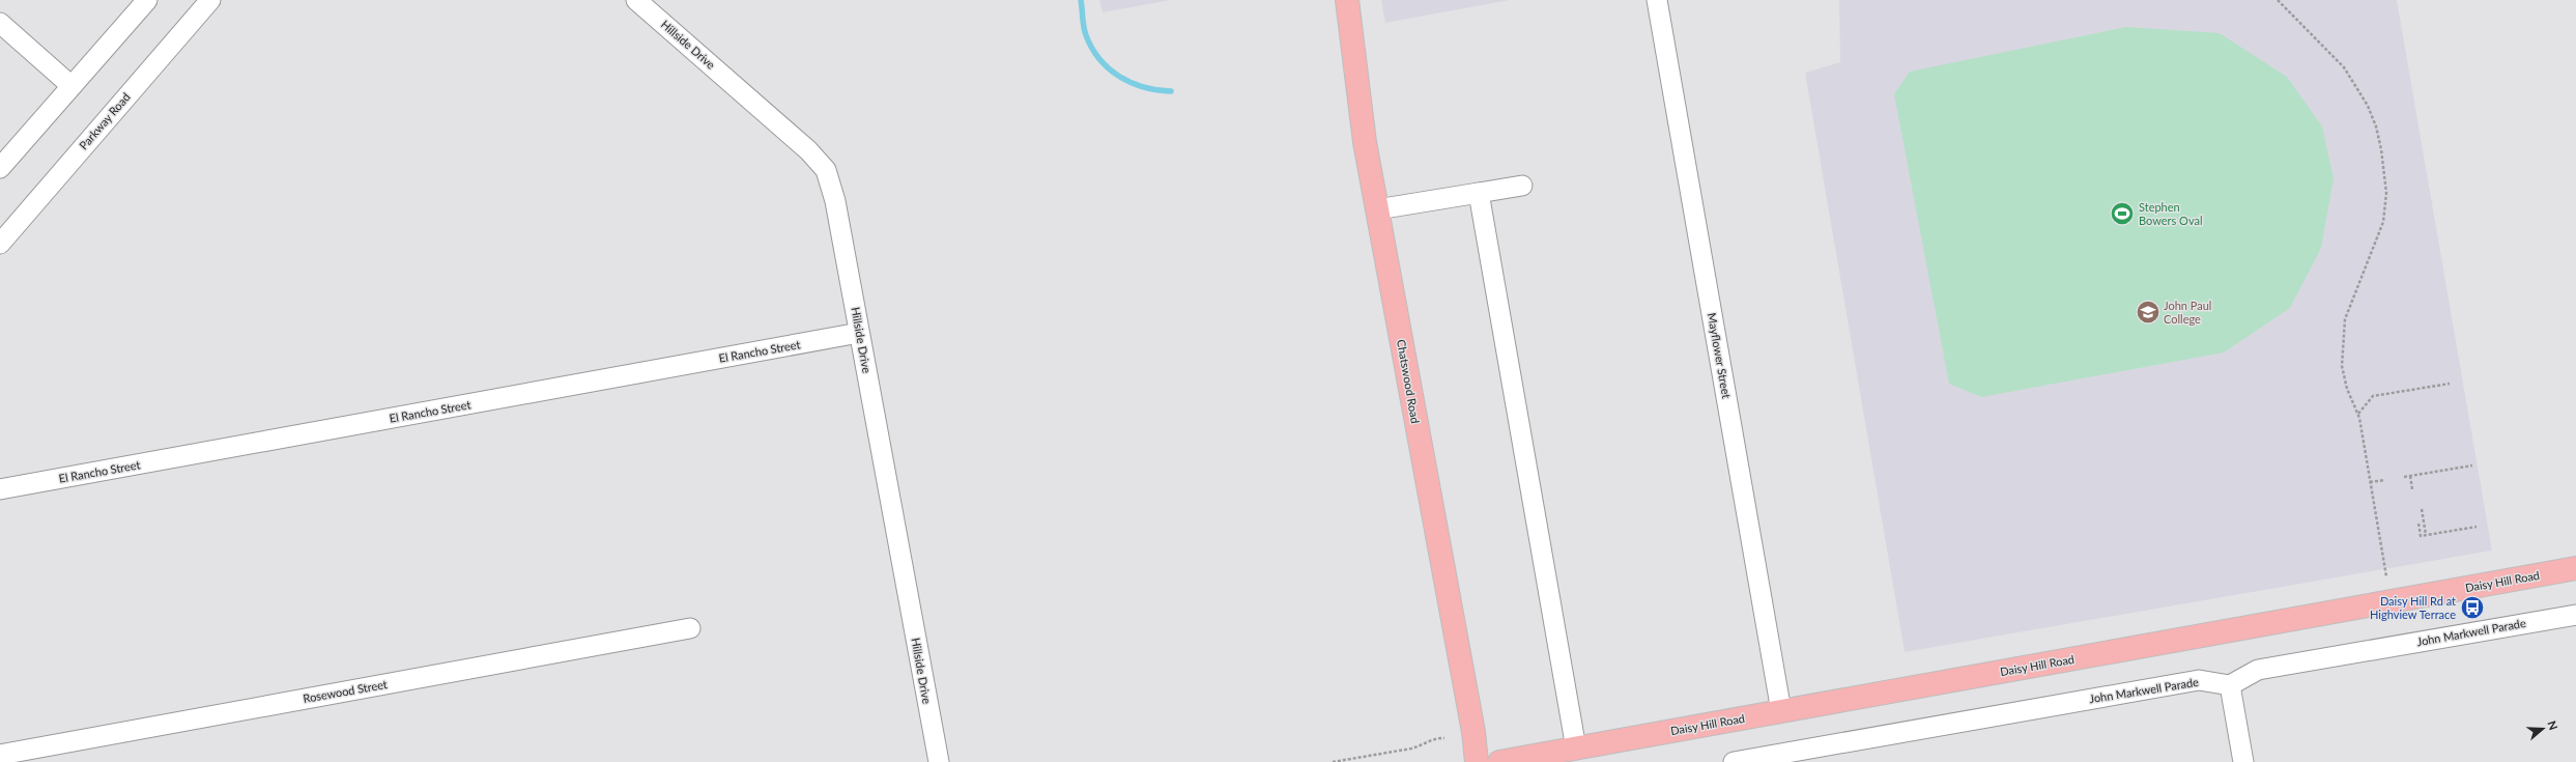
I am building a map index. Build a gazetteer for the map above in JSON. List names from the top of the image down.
{
  "streets": {
    "main road": ["Chatswood Road", "Daisy Hill Road"],
    "street": [
      "Hillside Drive",
      "Parkway Road",
      "El Rancho Street",
      "Mayflower Street",
      "John Markwell Parade",
      "Rosewood Street"
    ]
  },
  "crossings": [
    ["Hillside Drive", "El Rancho Street"],
    ["Mayflower Street", "Daisy Hill Road"]
  ],
  "places": {
    "sports": ["Stephen Bowers Oval"],
    "school or university": ["John Paul College"],
    "bus stop": ["Daisy Hill Rd at Highview Terrace"]
  },
  "north": "right"
}
